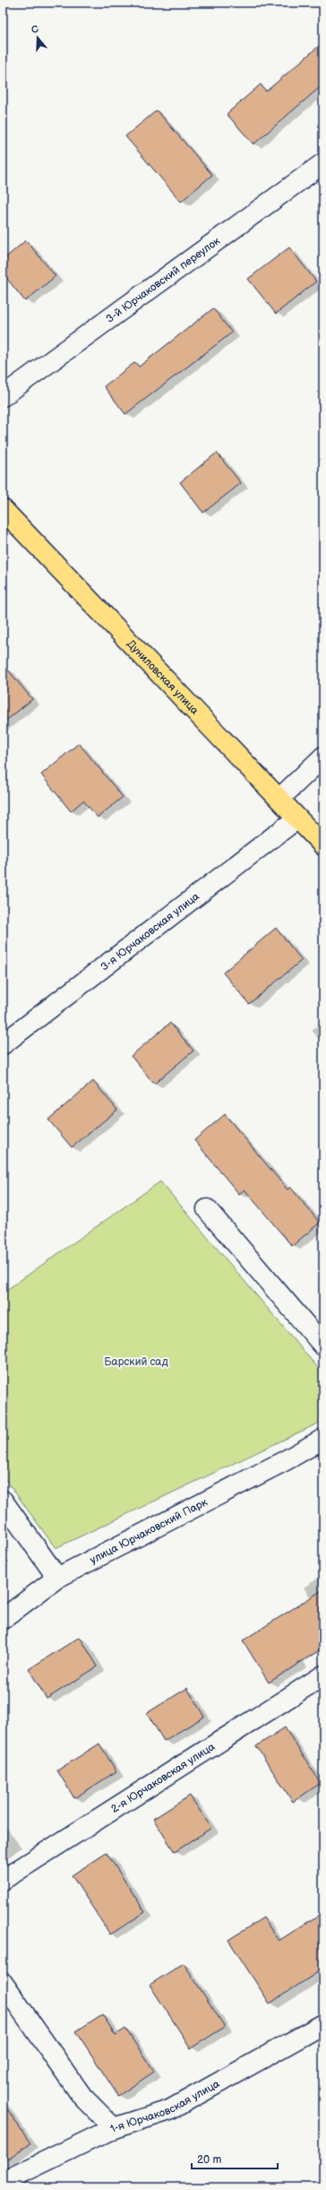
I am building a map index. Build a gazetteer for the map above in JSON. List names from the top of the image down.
{
  "streets": {
    "main road": ["Дуниловская улица"],
    "street": [
      "3-й Юрчаковский переулок",
      "3-я Юрчаковская улица",
      "улица Юрчаковский Парк",
      "2-я Юрчаковская улица",
      "1-я Юрчаковская улица"
    ]
  },
  "crossings": [
    ["Дуниловская улица", "3-я Юрчаковская улица"]
  ],
  "parks": ["Барский сад"],
  "scale_bar": "20 m",
  "north": "top"
}
